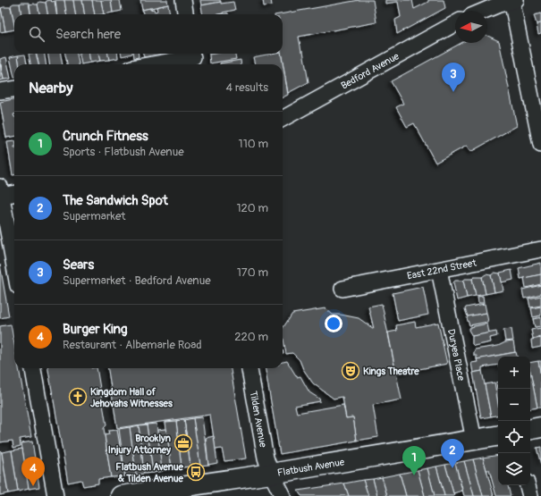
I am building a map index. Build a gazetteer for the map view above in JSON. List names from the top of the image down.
{
  "streets": {
    "main road": ["Flatbush Avenue"],
    "street": [
      "Bedford Avenue",
      "East 22nd Street",
      "Duryea Place",
      "Tilden Avenue"
    ]
  },
  "crossings": [
    ["East 22nd Street", "Duryea Place"],
    ["Duryea Place", "Flatbush Avenue"],
    ["Tilden Avenue", "Flatbush Avenue"]
  ],
  "places": {
    "theatre": ["Kings Theatre"],
    "church": ["Kingdom Hall of Jehovahs Witnesses"],
    "office": ["Brooklyn Injury Attorney"],
    "bus stop": ["Flatbush Avenue & Tilden Avenue"]
  },
  "north": "left",
  "page": {
    "search": "Search here",
    "pins": [
      "3",
      "2",
      "1",
      "4"
    ],
    "heading": ["Nearby", "4 results"],
    "list": [
      {
        "mark": "1",
        "name": "Crunch Fitness",
        "note": "Sports · Flatbush Avenue",
        "value": "110 m"
      },
      {
        "mark": "2",
        "name": "The Sandwich Spot",
        "note": "Supermarket",
        "value": "120 m"
      },
      {
        "mark": "3",
        "name": "Sears",
        "note": "Supermarket · Bedford Avenue",
        "value": "170 m"
      },
      {
        "mark": "4",
        "name": "Burger King",
        "note": "Restaurant · Albemarle Road",
        "value": "220 m"
      }
    ],
    "map_buttons": ["+", "−"]
  }
}
